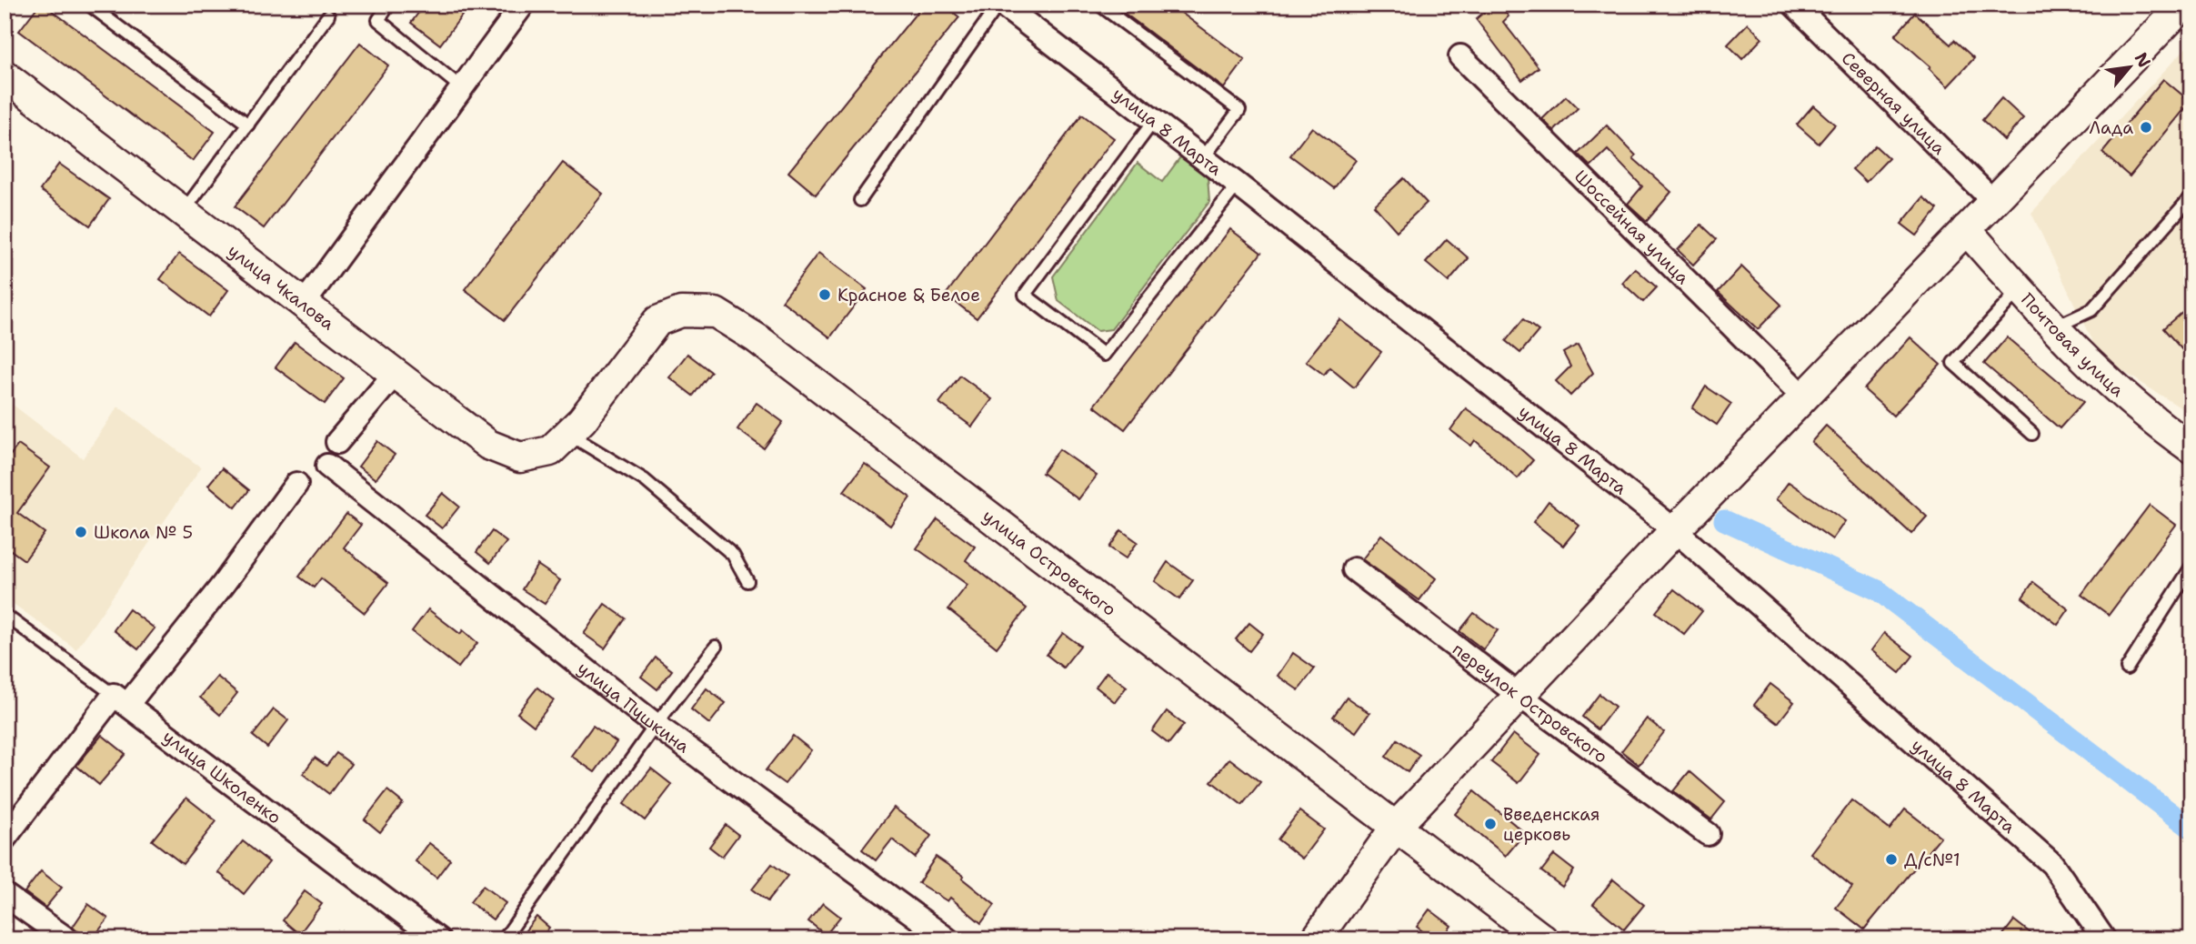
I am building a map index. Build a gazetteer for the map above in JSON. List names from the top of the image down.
{
  "streets": {
    "street": [
      "Северная улица",
      "улица 8 Марта",
      "Шоссейная улица",
      "улица Чкалова",
      "Почтовая улица",
      "улица Островского",
      "переулок Островского",
      "улица Пушкина",
      "улица Школенко"
    ]
  },
  "crossings": [
    ["улица Чкалова", "улица Островского"]
  ],
  "places": [
    "Лада",
    "Красное & Белое",
    "Школа № 5",
    "Введенская церковь",
    "Д/с№1"
  ],
  "north": "top right"
}
